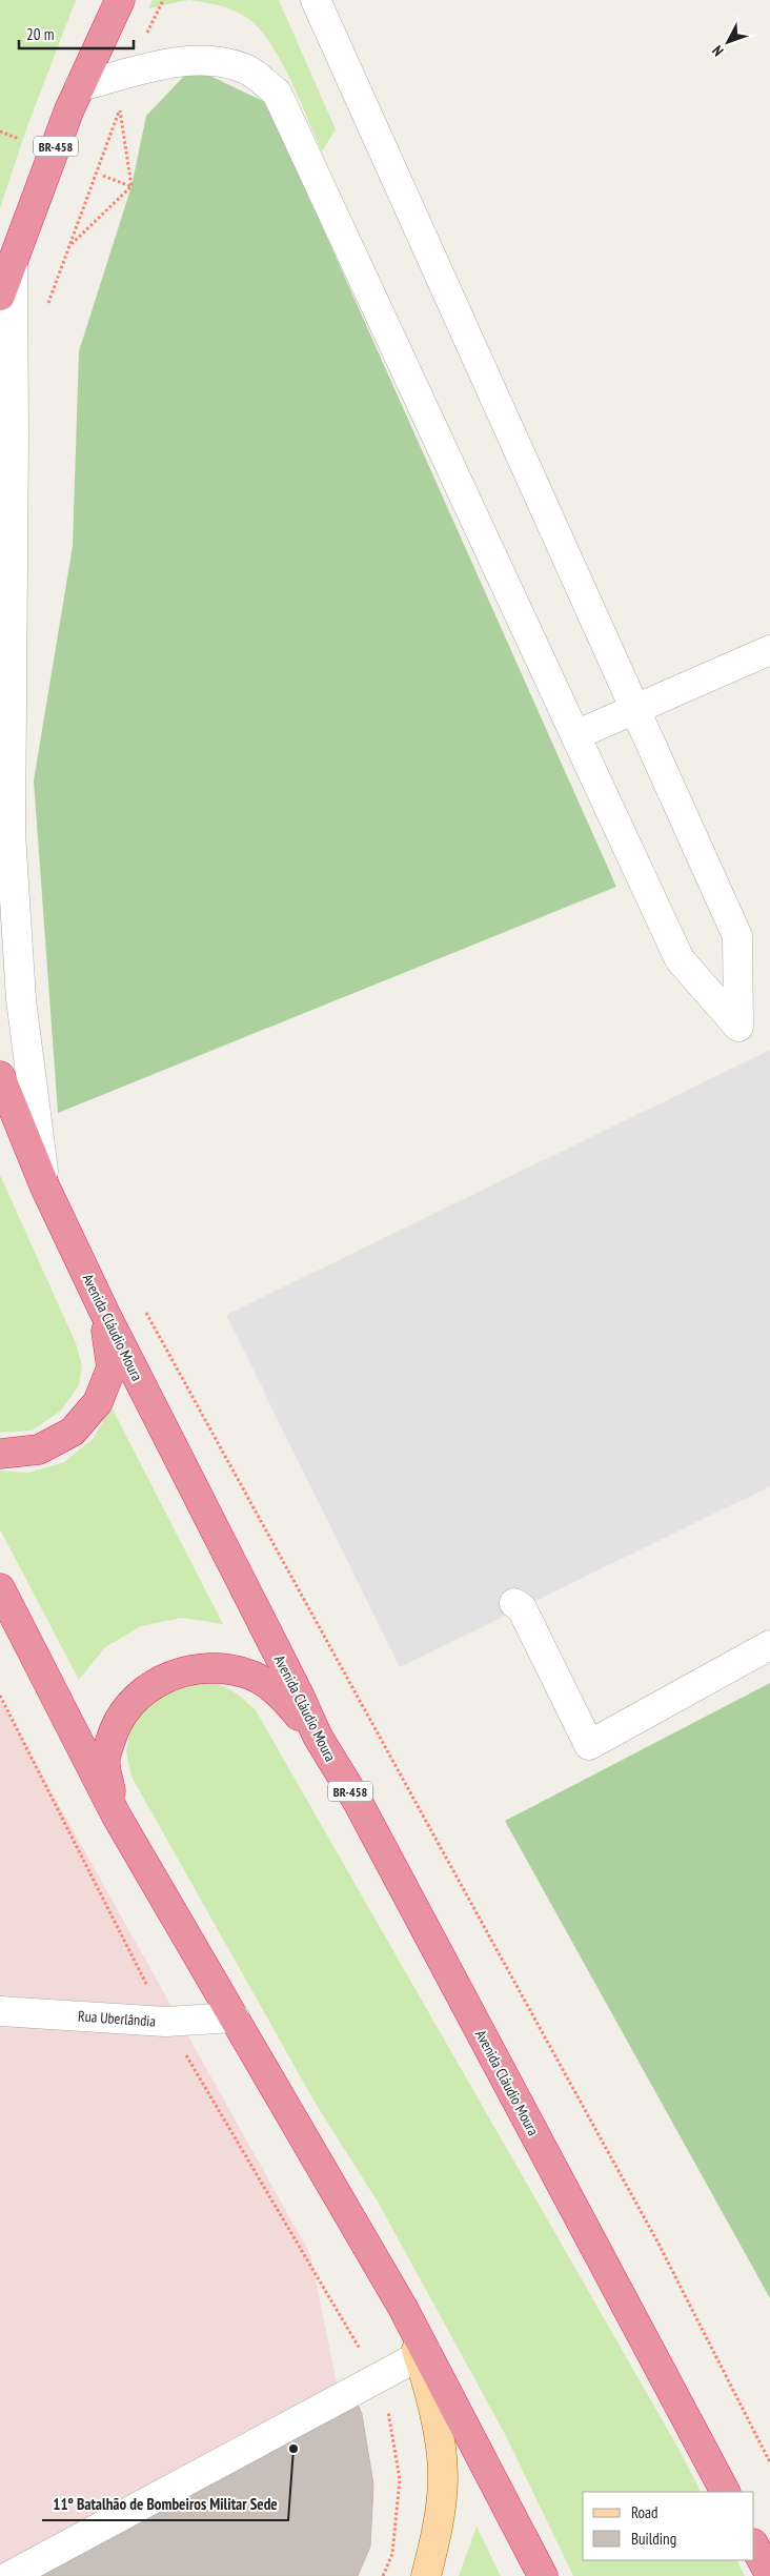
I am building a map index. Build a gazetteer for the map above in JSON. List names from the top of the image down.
{
  "streets": {
    "highway": ["BR-458", "Avenida Cláudio Moura"],
    "street": ["Rua Uberlândia"]
  },
  "places": ["11º Batalhão de Bombeiros Militar Sede"],
  "legend": ["Road", "Building"],
  "scale_bar": "20 m",
  "north": "bottom left"
}
